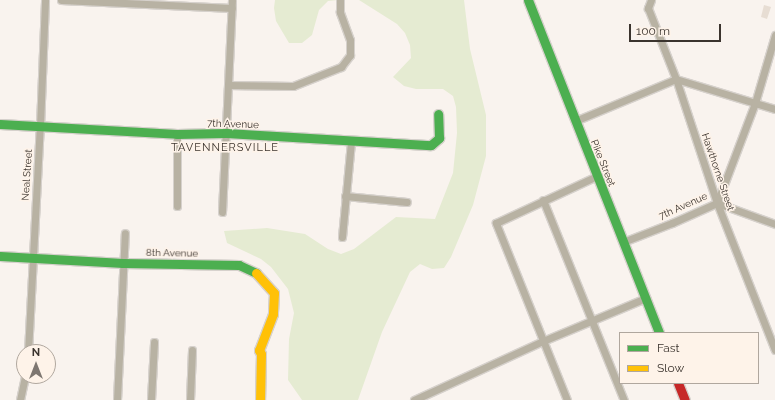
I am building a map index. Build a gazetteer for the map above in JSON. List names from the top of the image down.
{
  "streets": {
    "street": [
      "7th Avenue",
      "Pike Street",
      "Hawthorne Street",
      "Neal Street",
      "8th Avenue"
    ]
  },
  "crossings": [
    ["7th Avenue", "Pike Street"],
    ["7th Avenue", "Hawthorne Street"],
    ["7th Avenue", "Neal Street"],
    ["Neal Street", "8th Avenue"]
  ],
  "districts": ["TAVENNERSVILLE"],
  "legend": ["Fast", "Slow"],
  "scale_bar": "100 m",
  "north": "top"
}
